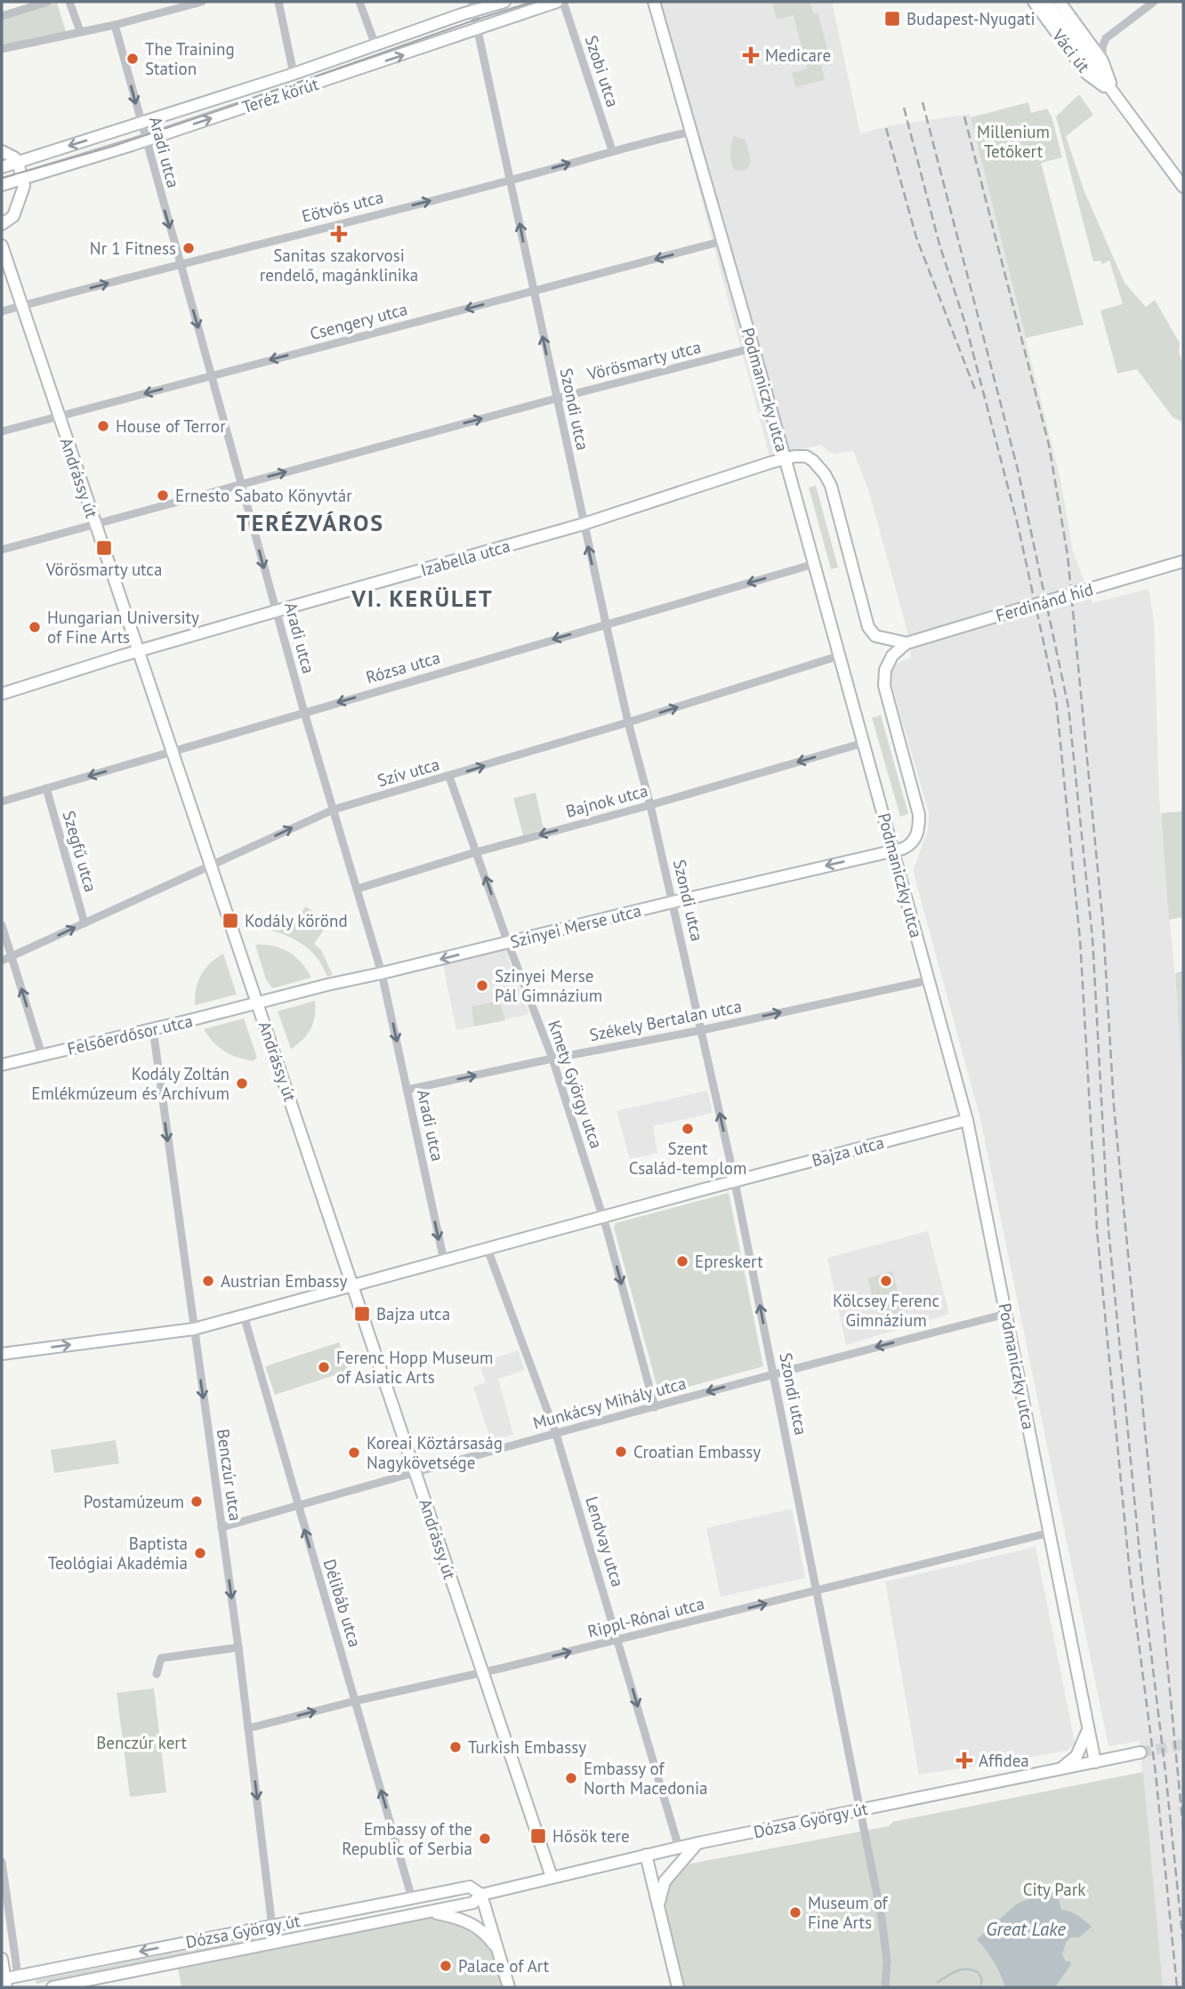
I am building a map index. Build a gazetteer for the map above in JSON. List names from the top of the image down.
{
  "streets": {
    "street": [
      "Váci út",
      "Szobi utca",
      "Teréz körút",
      "Aradi utca",
      "Eötvös utca",
      "Csengery utca",
      "Vörösmarty utca",
      "Podmaniczky utca",
      "Szondi utca",
      "Andrássy út",
      "Izabella utca",
      "Ferdinánd híd",
      "Rózsa utca",
      "Szív utca",
      "Bajnok utca",
      "Szegfű utca",
      "Szinyei Merse utca",
      "Székely Bertalan utca",
      "Felsőerdősor utca",
      "Kmety György utca",
      "Bajza utca",
      "Munkácsy Mihály utca",
      "Benczúr utca",
      "Lendvay utca",
      "Délibáb utca",
      "Rippl-Rónai utca",
      "Dózsa György út"
    ]
  },
  "crossings": [
    ["Szobi utca", "Eötvös utca"],
    ["Teréz körút", "Aradi utca"],
    ["Teréz körút", "Szondi utca"],
    ["Aradi utca", "Eötvös utca"],
    ["Aradi utca", "Csengery utca"],
    ["Aradi utca", "Vörösmarty utca"],
    ["Aradi utca", "Izabella utca"],
    ["Aradi utca", "Rózsa utca"],
    ["Aradi utca", "Szív utca"],
    ["Aradi utca", "Bajnok utca"],
    ["Aradi utca", "Szinyei Merse utca"],
    ["Aradi utca", "Székely Bertalan utca"],
    ["Aradi utca", "Bajza utca"],
    ["Eötvös utca", "Podmaniczky utca"],
    ["Eötvös utca", "Szondi utca"],
    ["Eötvös utca", "Andrássy út"],
    ["Csengery utca", "Podmaniczky utca"],
    ["Csengery utca", "Szondi utca"],
    ["Csengery utca", "Andrássy út"],
    ["Vörösmarty utca", "Podmaniczky utca"],
    ["Vörösmarty utca", "Szondi utca"],
    ["Vörösmarty utca", "Andrássy út"],
    ["Podmaniczky utca", "Izabella utca"],
    ["Podmaniczky utca", "Ferdinánd híd"],
    ["Podmaniczky utca", "Rózsa utca"],
    ["Podmaniczky utca", "Szív utca"],
    ["Podmaniczky utca", "Bajnok utca"],
    ["Podmaniczky utca", "Szinyei Merse utca"],
    ["Podmaniczky utca", "Székely Bertalan utca"],
    ["Podmaniczky utca", "Bajza utca"],
    ["Podmaniczky utca", "Munkácsy Mihály utca"],
    ["Podmaniczky utca", "Rippl-Rónai utca"],
    ["Podmaniczky utca", "Dózsa György út"],
    ["Szondi utca", "Izabella utca"],
    ["Szondi utca", "Rózsa utca"],
    ["Szondi utca", "Szív utca"],
    ["Szondi utca", "Bajnok utca"],
    ["Szondi utca", "Szinyei Merse utca"],
    ["Szondi utca", "Székely Bertalan utca"],
    ["Szondi utca", "Bajza utca"],
    ["Szondi utca", "Munkácsy Mihály utca"],
    ["Szondi utca", "Rippl-Rónai utca"],
    ["Szondi utca", "Dózsa György út"],
    ["Andrássy út", "Izabella utca"],
    ["Andrássy út", "Rózsa utca"],
    ["Andrássy út", "Szív utca"],
    ["Andrássy út", "Szinyei Merse utca"],
    ["Andrássy út", "Felsőerdősor utca"],
    ["Andrássy út", "Bajza utca"],
    ["Andrássy út", "Munkácsy Mihály utca"],
    ["Andrássy út", "Rippl-Rónai utca"],
    ["Andrássy út", "Dózsa György út"],
    ["Izabella utca", "Ferdinánd híd"],
    ["Rózsa utca", "Szegfű utca"],
    ["Szív utca", "Szegfű utca"],
    ["Szív utca", "Kmety György utca"],
    ["Bajnok utca", "Kmety György utca"],
    ["Szinyei Merse utca", "Felsőerdősor utca"],
    ["Szinyei Merse utca", "Kmety György utca"],
    ["Székely Bertalan utca", "Kmety György utca"],
    ["Felsőerdősor utca", "Benczúr utca"],
    ["Kmety György utca", "Bajza utca"],
    ["Kmety György utca", "Munkácsy Mihály utca"],
    ["Bajza utca", "Benczúr utca"],
    ["Bajza utca", "Lendvay utca"],
    ["Bajza utca", "Délibáb utca"],
    ["Munkácsy Mihály utca", "Benczúr utca"],
    ["Munkácsy Mihály utca", "Lendvay utca"],
    ["Munkácsy Mihály utca", "Délibáb utca"],
    ["Benczúr utca", "Rippl-Rónai utca"],
    ["Benczúr utca", "Dózsa György út"],
    ["Lendvay utca", "Rippl-Rónai utca"],
    ["Lendvay utca", "Dózsa György út"],
    ["Délibáb utca", "Rippl-Rónai utca"],
    ["Délibáb utca", "Dózsa György út"]
  ],
  "one_way": [
    "Aradi utca",
    "Eötvös utca",
    "Csengery utca",
    "Vörösmarty utca",
    "Rózsa utca",
    "Szív utca",
    "Bajnok utca",
    "Szinyei Merse utca",
    "Székely Bertalan utca",
    "Munkácsy Mihály utca",
    "Benczúr utca",
    "Délibáb utca",
    "Rippl-Rónai utca"
  ],
  "districts": ["TERÉZVÁROS", "VI. KERÜLET"],
  "water": ["Great Lake"],
  "parks": ["Millenium Tetőkert", "Benczúr kert", "City Park"],
  "places": {
    "transit": [
      "Budapest-Nyugati",
      "Vörösmarty utca",
      "Kodály körönd",
      "Bajza utca",
      "Hősök tere"
    ],
    "health": ["Medicare", "Sanitas szakorvosi rendelő, magánklinika", "Affidea"],
    "other": [
      "The Training Station",
      "Nr 1 Fitness",
      "House of Terror",
      "Ernesto Sabato Könyvtár",
      "Hungarian University of Fine Arts",
      "Szinyei Merse Pál Gimnázium",
      "Kodály Zoltán Emlékmúzeum és Archívum",
      "Szent Család-templom",
      "Epreskert",
      "Austrian Embassy",
      "Kölcsey Ferenc Gimnázium",
      "Ferenc Hopp Museum of Asiatic Arts",
      "Croatian Embassy",
      "Koreai Köztársaság Nagykövetsége",
      "Postamúzeum",
      "Baptista Teológiai Akadémia",
      "Turkish Embassy",
      "Embassy of North Macedonia",
      "Embassy of the Republic of Serbia",
      "Museum of Fine Arts",
      "Palace of Art"
    ]
  }
}
